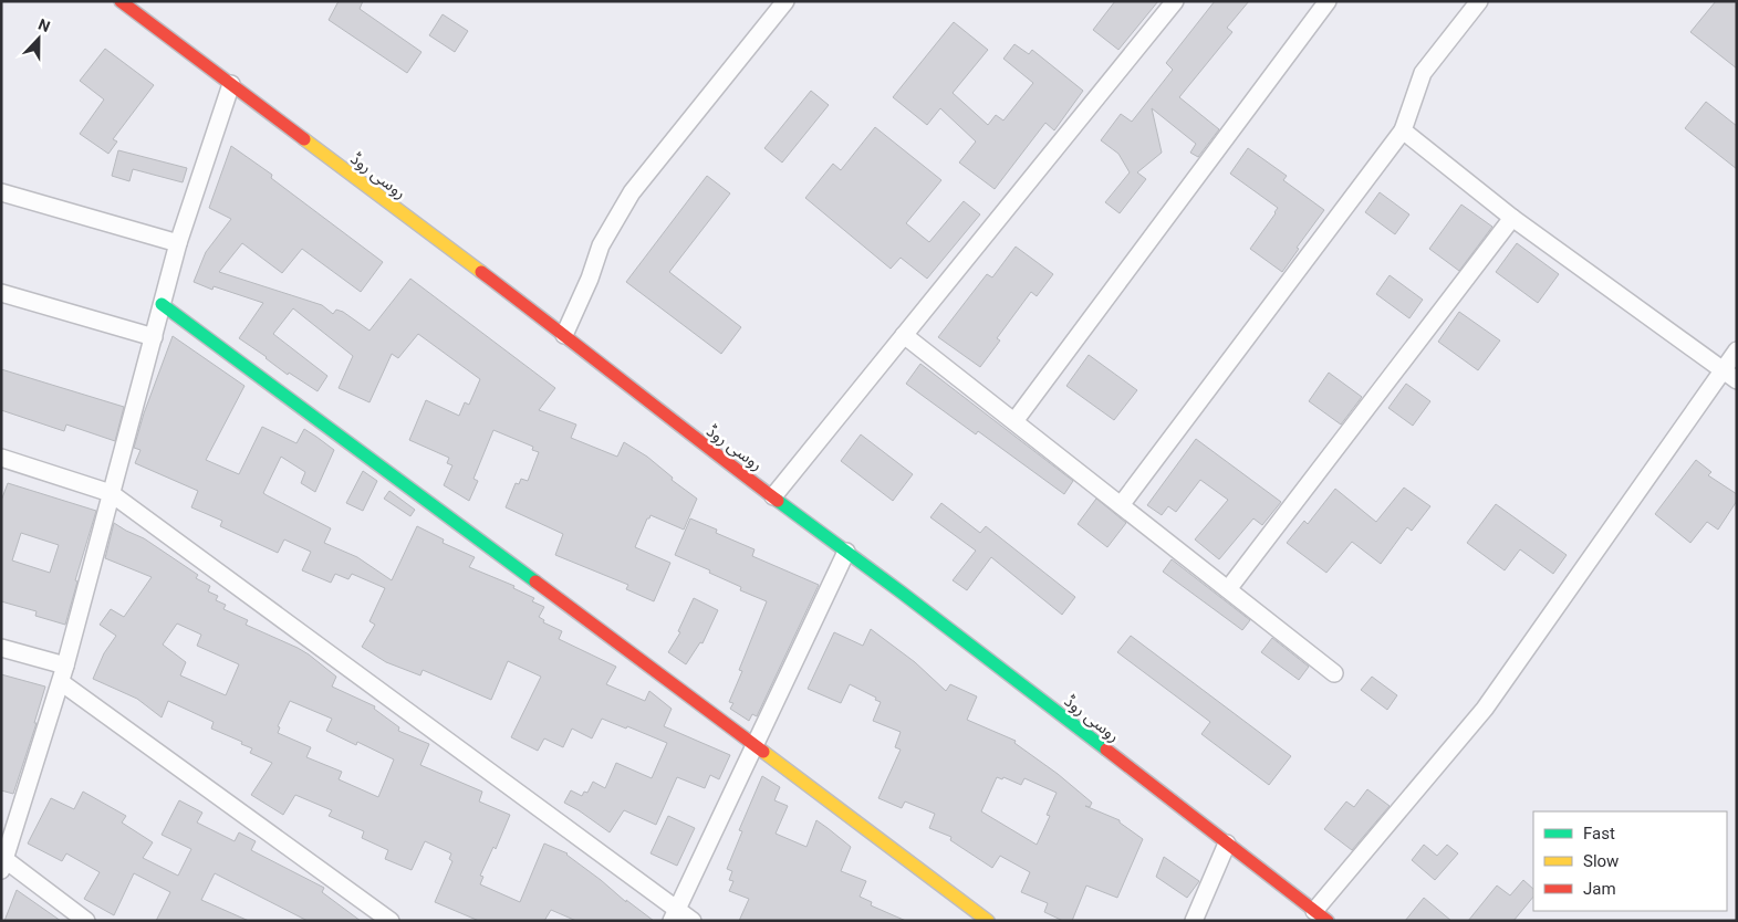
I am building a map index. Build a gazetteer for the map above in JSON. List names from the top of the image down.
{
  "streets": {
    "main road": ["روسی روڈ"]
  },
  "legend": ["Fast", "Slow", "Jam"],
  "north": "top"
}
